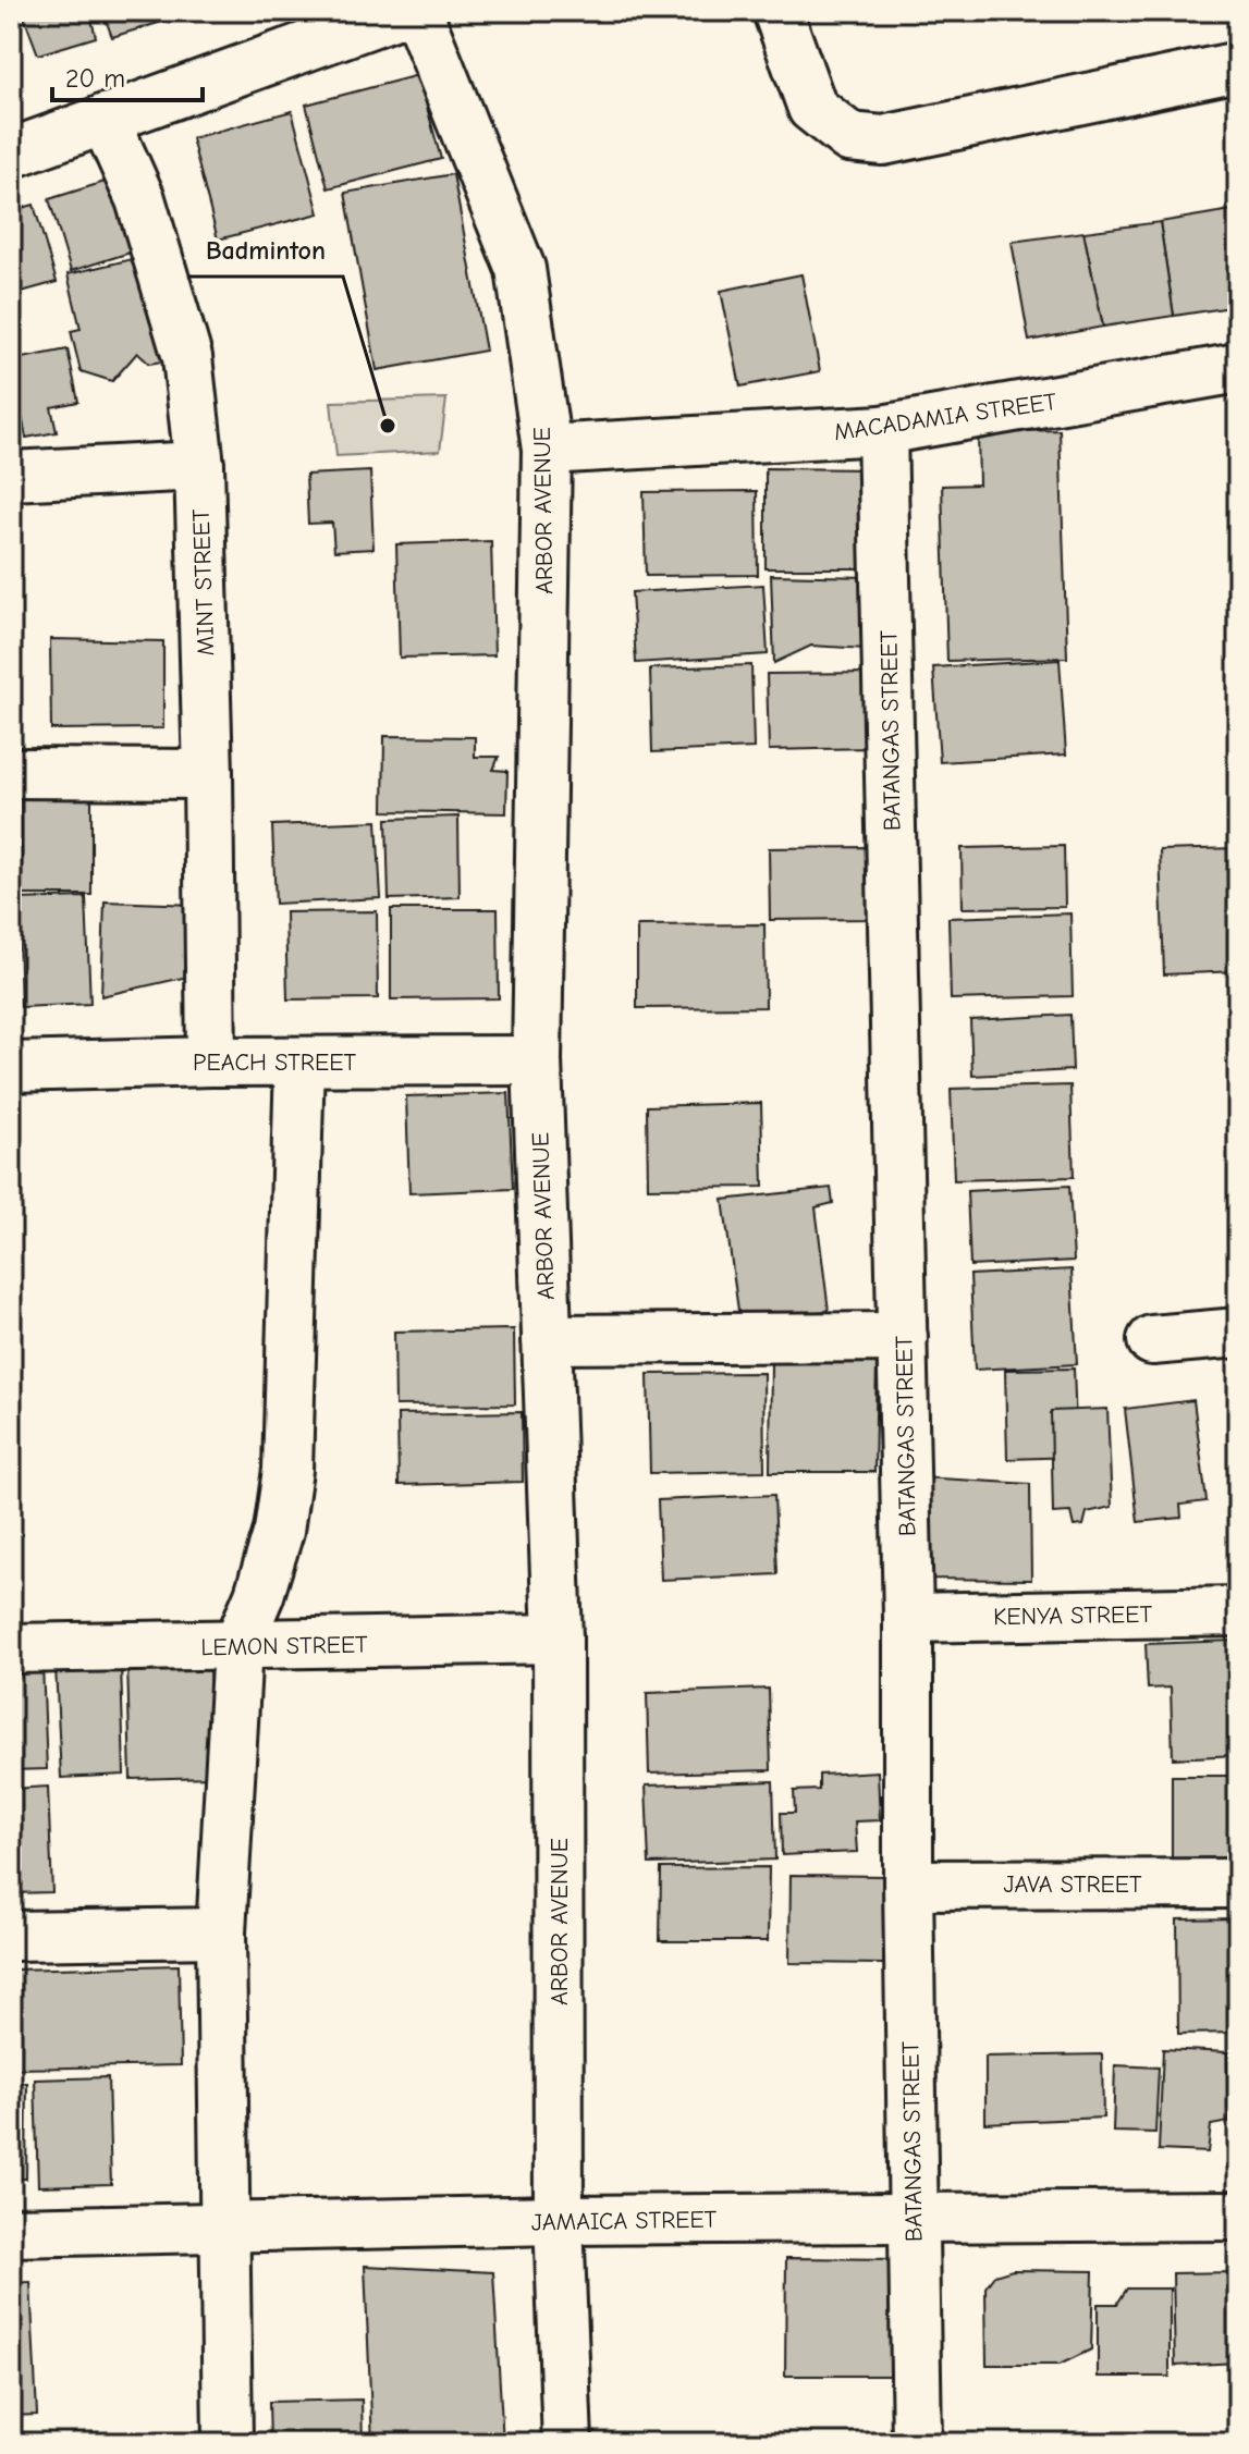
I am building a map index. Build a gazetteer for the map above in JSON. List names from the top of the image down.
{
  "streets": {
    "street": [
      "MACADAMIA STREET",
      "ARBOR AVENUE",
      "MINT STREET",
      "BATANGAS STREET",
      "PEACH STREET",
      "KENYA STREET",
      "LEMON STREET",
      "JAVA STREET",
      "JAMAICA STREET"
    ]
  },
  "crossings": [
    ["MACADAMIA STREET", "ARBOR AVENUE"],
    ["MACADAMIA STREET", "BATANGAS STREET"],
    ["ARBOR AVENUE", "PEACH STREET"],
    ["ARBOR AVENUE", "LEMON STREET"],
    ["ARBOR AVENUE", "JAMAICA STREET"],
    ["MINT STREET", "PEACH STREET"],
    ["BATANGAS STREET", "KENYA STREET"],
    ["BATANGAS STREET", "JAVA STREET"],
    ["BATANGAS STREET", "JAMAICA STREET"]
  ],
  "places": ["Badminton"],
  "scale_bar": "20 m"
}
